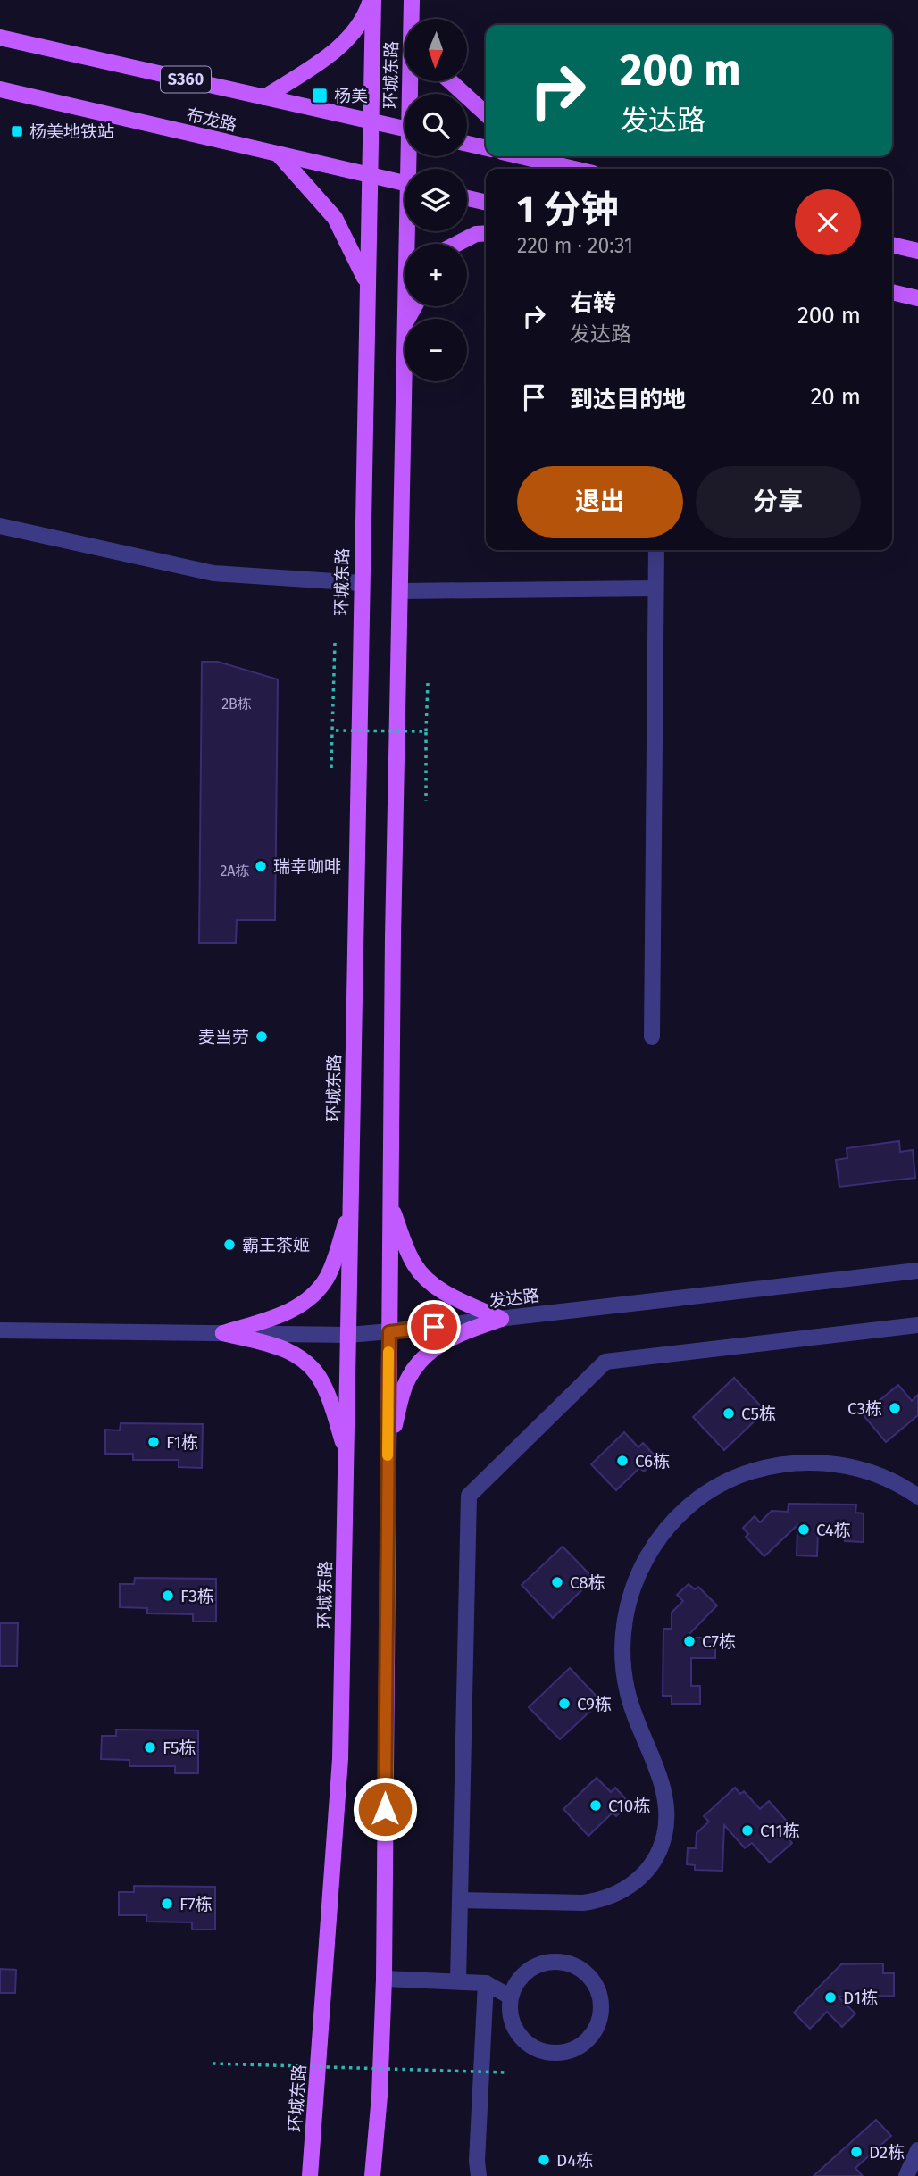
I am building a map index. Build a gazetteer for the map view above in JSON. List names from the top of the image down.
{
  "streets": {
    "main road": ["环城东路", "S360", "布龙路"],
    "street": ["发达路"]
  },
  "crossings": [
    ["环城东路", "布龙路"],
    ["环城东路", "发达路"]
  ],
  "places": {
    "transit": ["杨美", "杨美地铁站"],
    "other": [
      "瑞幸咖啡",
      "麦当劳",
      "霸王茶姬",
      "C3栋",
      "C5栋",
      "F1栋",
      "C6栋",
      "C4栋",
      "C8栋",
      "F3栋",
      "C7栋",
      "C9栋",
      "F5栋",
      "C10栋",
      "C11栋",
      "F7栋",
      "D1栋",
      "D2栋",
      "D4栋"
    ]
  },
  "house_numbers": ["2B栋", "2A栋"],
  "north": "bottom",
  "page": {
    "map_buttons": ["+", "−"],
    "turn": ["200 m", "发达路"],
    "heading": ["1 分钟", "220 m · 20:31"],
    "list": [
      {
        "name": "右转",
        "note": "发达路",
        "value": "200 m"
      },
      {
        "name": "到达目的地",
        "value": "20 m"
      }
    ],
    "buttons": ["退出", "分享"]
  }
}
